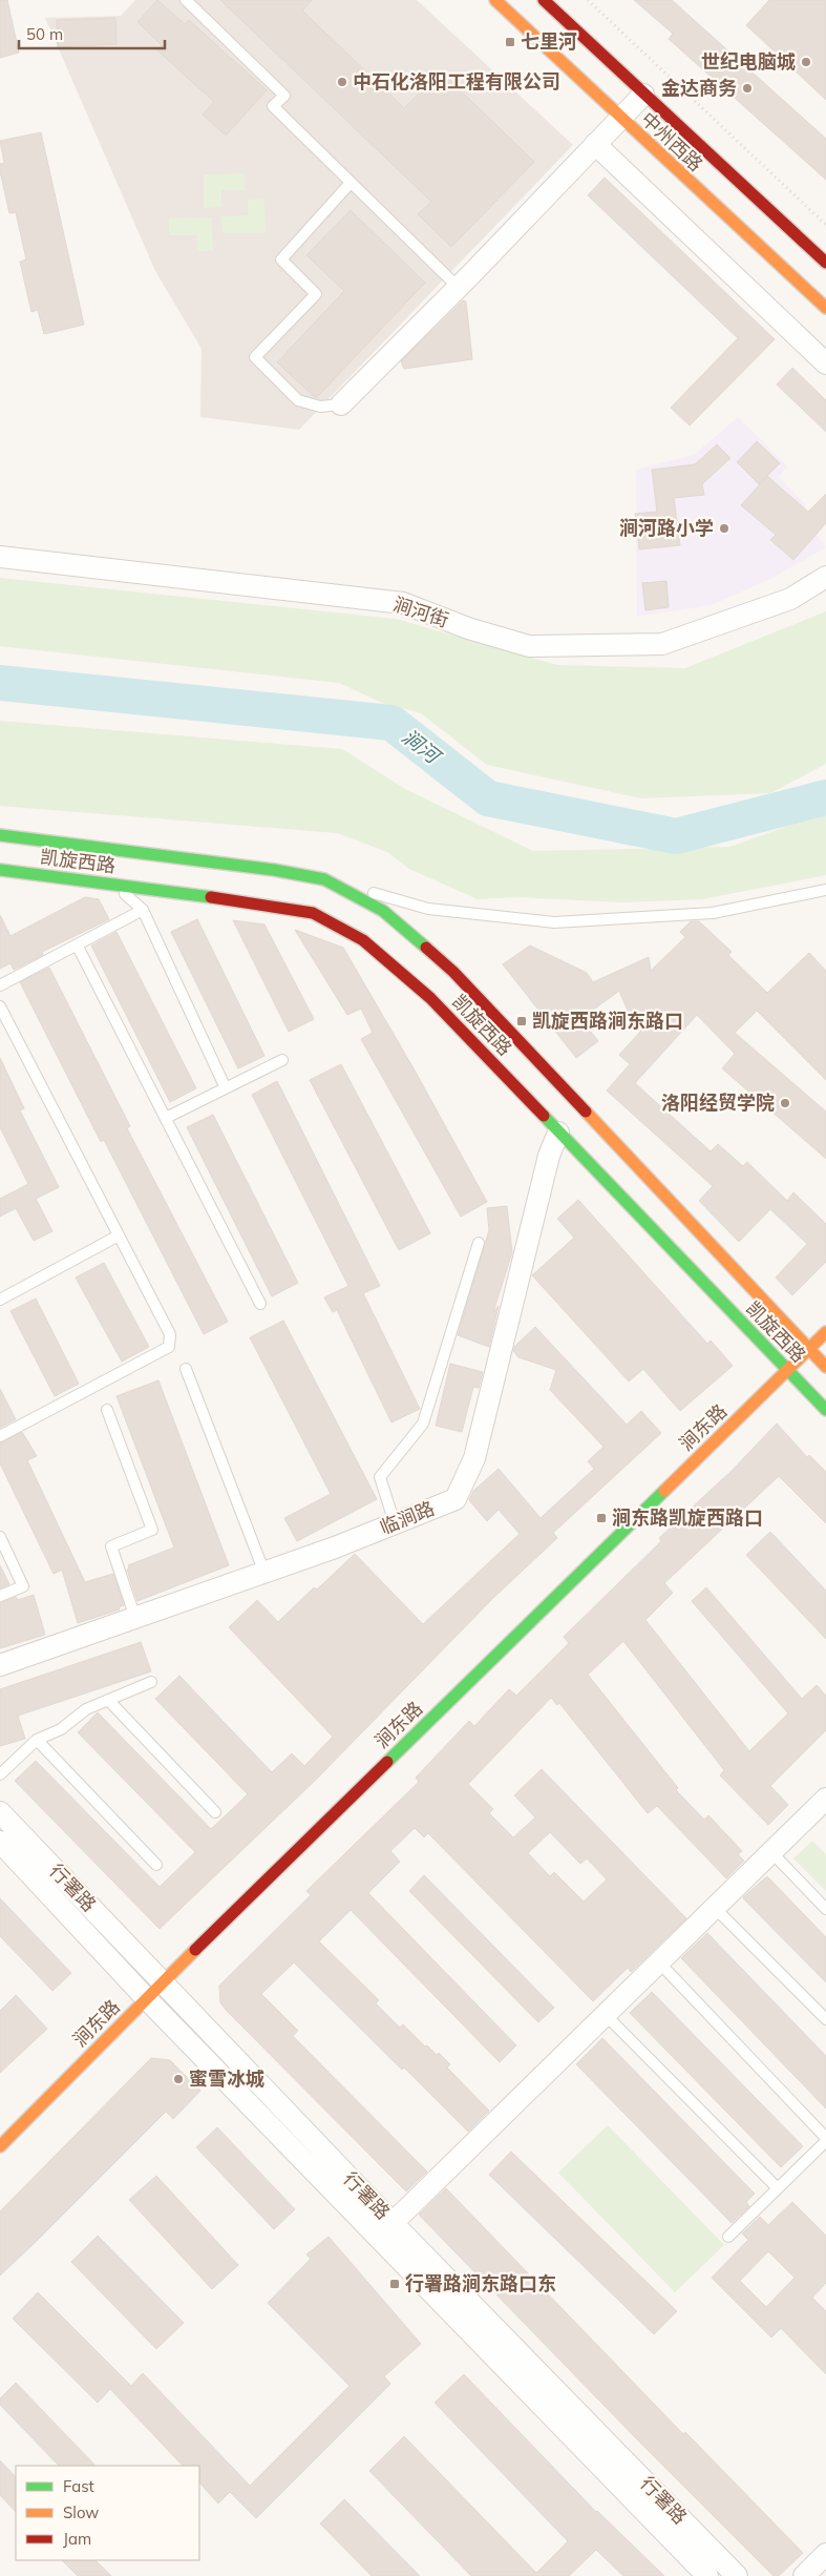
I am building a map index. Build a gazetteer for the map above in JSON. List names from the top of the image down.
{
  "streets": {
    "main road": ["中州西路", "凯旋西路", "涧东路"],
    "street": ["涧河街", "临涧路", "行署路"]
  },
  "crossings": [
    ["凯旋西路", "涧东路"],
    ["凯旋西路", "临涧路"],
    ["涧东路", "行署路"]
  ],
  "water": ["涧河"],
  "places": {
    "transit": [
      "七里河",
      "凯旋西路涧东路口",
      "涧东路凯旋西路口",
      "行署路涧东路口东"
    ],
    "other": [
      "世纪电脑城",
      "中石化洛阳工程有限公司",
      "金达商务",
      "涧河路小学",
      "洛阳经贸学院",
      "蜜雪冰城"
    ]
  },
  "legend": ["Fast", "Slow", "Jam"],
  "scale_bar": "50 m"
}
